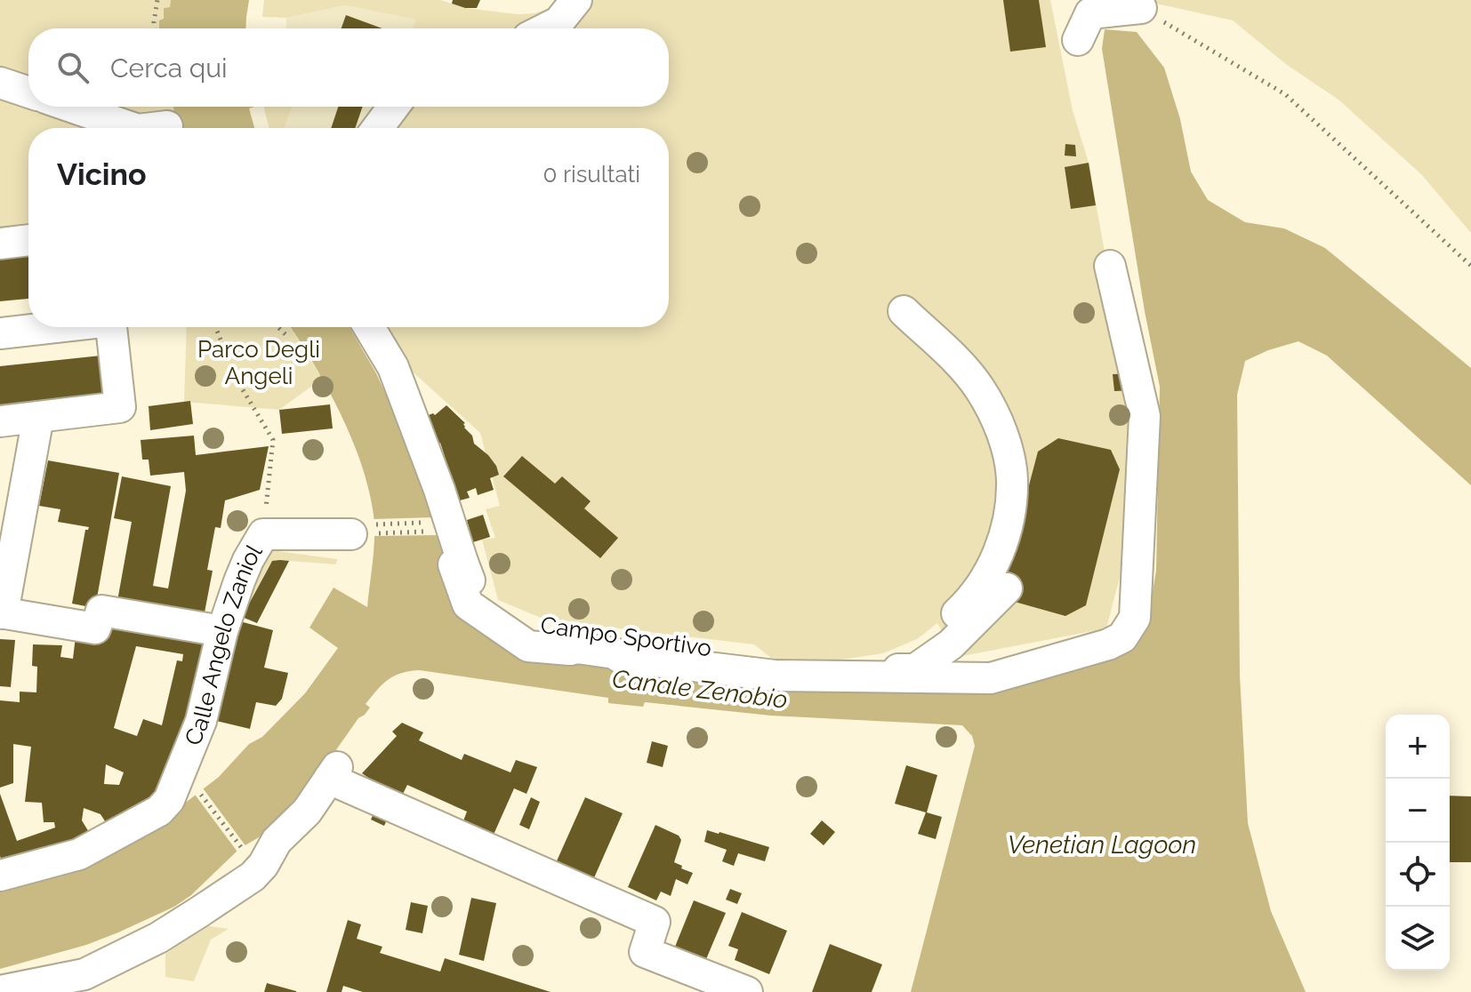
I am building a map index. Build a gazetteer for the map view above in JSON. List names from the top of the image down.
{
  "streets": {
    "street": ["Campo Sportivo", "Calle Angelo Zaniol"]
  },
  "water": ["Canale Zenobio", "Venetian Lagoon"],
  "parks": ["Parco Degli Angeli"],
  "page": {
    "search": "Cerca qui",
    "heading": ["Vicino", "0 risultati"],
    "map_buttons": ["+", "−"]
  }
}
